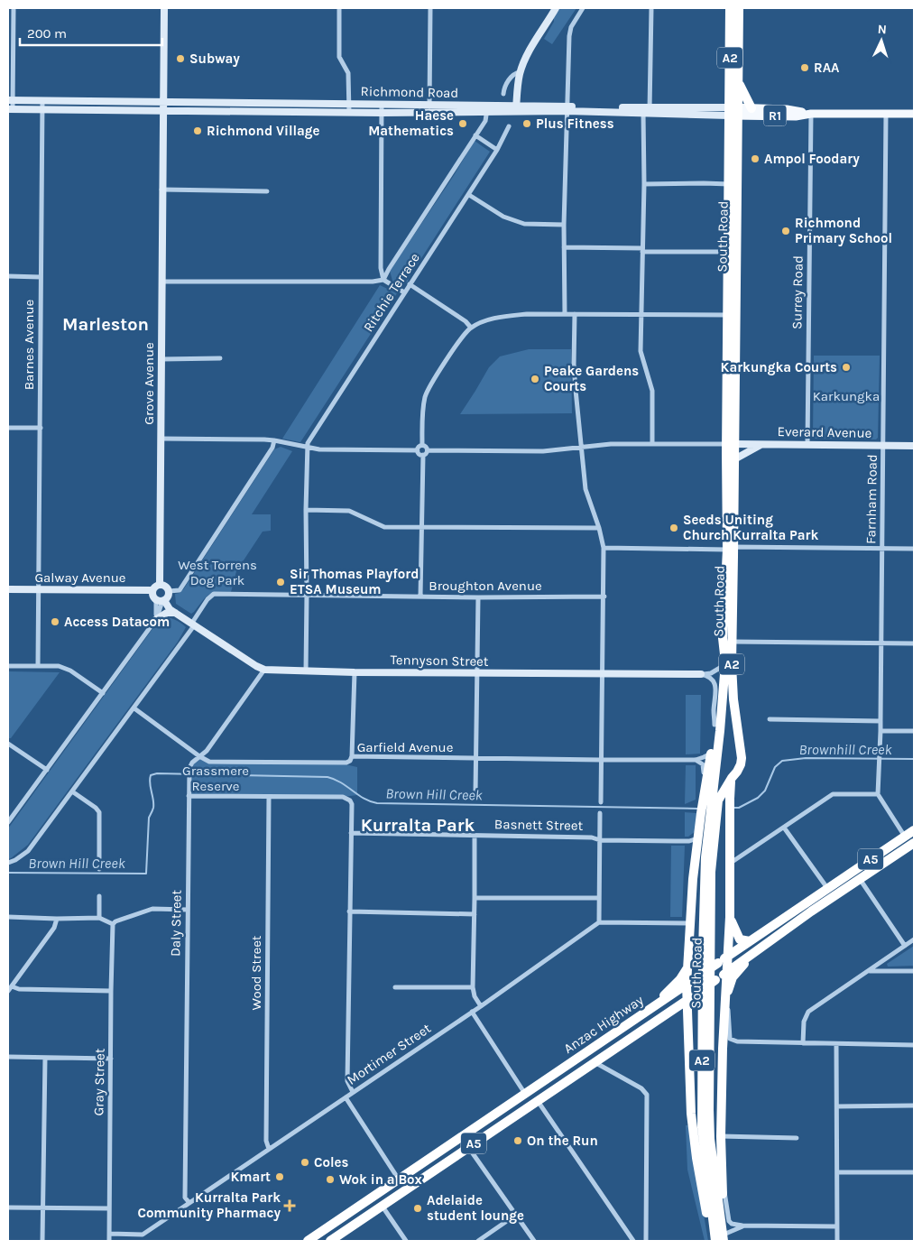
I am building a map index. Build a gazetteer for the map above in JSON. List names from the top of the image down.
{
  "streets": {
    "highway": [
      "A2",
      "South Road",
      "A5",
      "Anzac Highway"
    ],
    "main road": ["Richmond Road", "R1"],
    "street": [
      "Ritchie Terrace",
      "Surrey Road",
      "Barnes Avenue",
      "Grove Avenue",
      "Everard Avenue",
      "Farnham Road",
      "Galway Avenue",
      "Broughton Avenue",
      "Tennyson Street",
      "Garfield Avenue",
      "Basnett Street",
      "Daly Street",
      "Wood Street",
      "Mortimer Street",
      "Gray Street"
    ]
  },
  "crossings": [
    ["Richmond Road", "South Road"],
    ["Richmond Road", "Surrey Road"],
    ["Richmond Road", "Barnes Avenue"],
    ["Richmond Road", "Grove Avenue"],
    ["Richmond Road", "Farnham Road"],
    ["South Road", "Everard Avenue"],
    ["Surrey Road", "Everard Avenue"],
    ["Barnes Avenue", "Galway Avenue"],
    ["Everard Avenue", "Farnham Road"],
    ["Broughton Avenue", "Tennyson Street"],
    ["Tennyson Street", "Daly Street"],
    ["Garfield Avenue", "Daly Street"],
    ["Daly Street", "Mortimer Street"],
    ["Wood Street", "Mortimer Street"],
    ["Mortimer Street", "Gray Street"]
  ],
  "districts": ["Marleston", "Kurralta Park"],
  "water": ["Brownhill Creek", "Brown Hill Creek"],
  "parks": ["Karkungka", "West Torrens Dog Park", "Grassmere Reserve"],
  "places": {
    "other": [
      "Subway",
      "RAA",
      "Haese Mathematics",
      "Plus Fitness",
      "Richmond Village",
      "Ampol Foodary",
      "Richmond Primary School",
      "Karkungka Courts",
      "Peake Gardens Courts",
      "Seeds Uniting Church Kurralta Park",
      "Sir Thomas Playford ETSA Museum",
      "Access Datacom",
      "On the Run",
      "Coles",
      "Kmart",
      "Wok in a Box",
      "Adelaide student lounge"
    ],
    "health": ["Kurralta Park Community Pharmacy"]
  },
  "scale_bar": "200 m",
  "north": "top"
}
